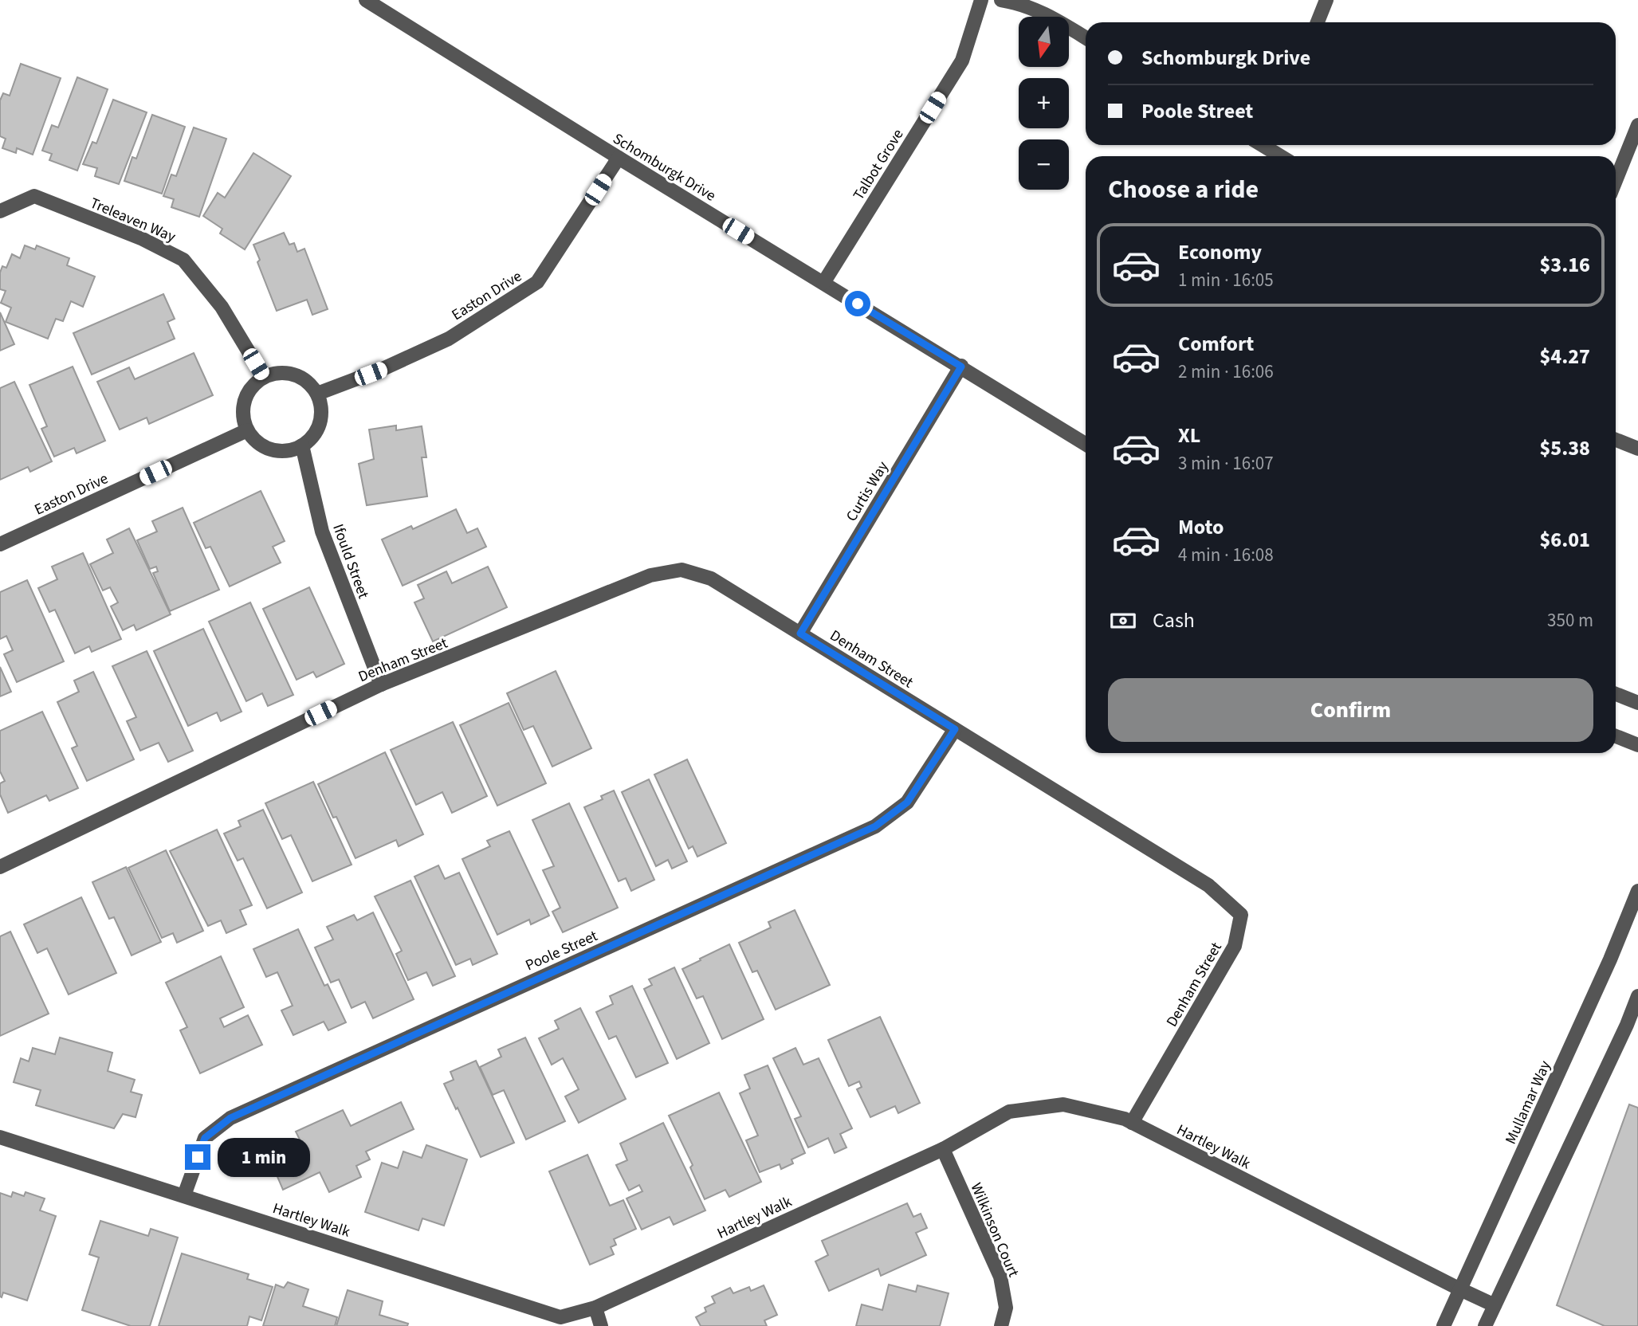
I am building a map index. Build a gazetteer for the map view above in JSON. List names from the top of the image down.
{
  "streets": {
    "street": [
      "Talbot Grove",
      "Schomburgk Drive",
      "Treleaven Way",
      "Easton Drive",
      "Curtis Way",
      "Ifould Street",
      "Denham Street",
      "Poole Street",
      "Mullamar Way",
      "Hartley Walk",
      "Wilkinson Court"
    ]
  },
  "crossings": [
    ["Talbot Grove", "Schomburgk Drive"],
    ["Schomburgk Drive", "Easton Drive"],
    ["Schomburgk Drive", "Curtis Way"],
    ["Treleaven Way", "Easton Drive"],
    ["Treleaven Way", "Ifould Street"],
    ["Easton Drive", "Ifould Street"],
    ["Curtis Way", "Denham Street"],
    ["Ifould Street", "Denham Street"],
    ["Denham Street", "Poole Street"],
    ["Denham Street", "Hartley Walk"],
    ["Poole Street", "Hartley Walk"],
    ["Mullamar Way", "Hartley Walk"],
    ["Hartley Walk", "Wilkinson Court"]
  ],
  "north": "bottom",
  "page": {
    "map_buttons": ["+", "−"],
    "banner": ["Schomburgk Drive", "Poole Street"],
    "heading": "Choose a ride",
    "list": [
      {
        "name": "Economy",
        "note": "1 min · 16:05",
        "value": "$3.16"
      },
      {
        "name": "Comfort",
        "note": "2 min · 16:06",
        "value": "$4.27"
      },
      {
        "name": "XL",
        "note": "3 min · 16:07",
        "value": "$5.38"
      },
      {
        "name": "Moto",
        "note": "4 min · 16:08",
        "value": "$6.01"
      }
    ],
    "pay": ["Cash", "350 m"],
    "buttons": "Confirm",
    "bubble": "1 min"
  }
}
